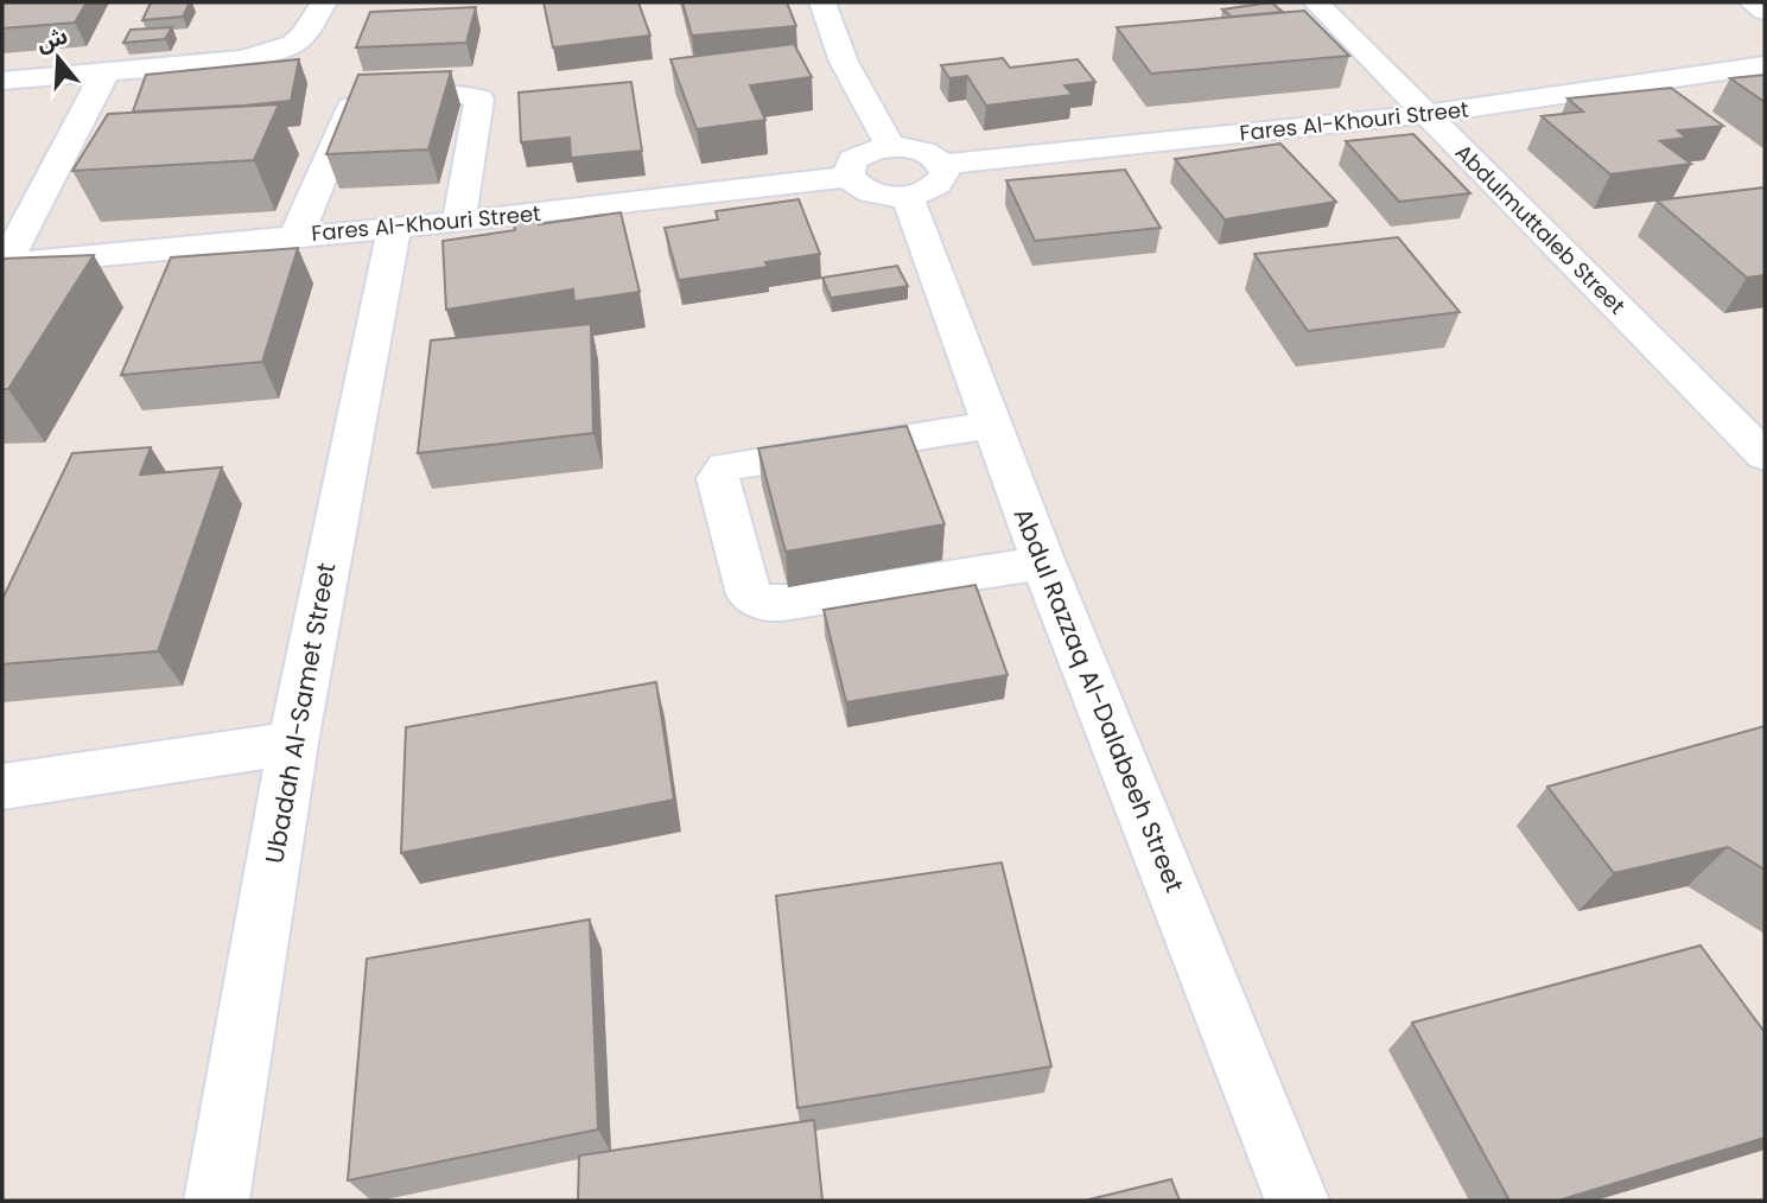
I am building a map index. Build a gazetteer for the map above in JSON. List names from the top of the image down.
{
  "streets": {
    "street": [
      "Fares Al-Khouri Street",
      "Abdulmuttaleb Street",
      "Abdul Razzaq Al-Dalabeeh Street",
      "Ubadah Al-Samet Street"
    ]
  },
  "crossings": [
    ["Fares Al-Khouri Street", "Abdulmuttaleb Street"],
    ["Fares Al-Khouri Street", "Ubadah Al-Samet Street"]
  ],
  "north": "top"
}
